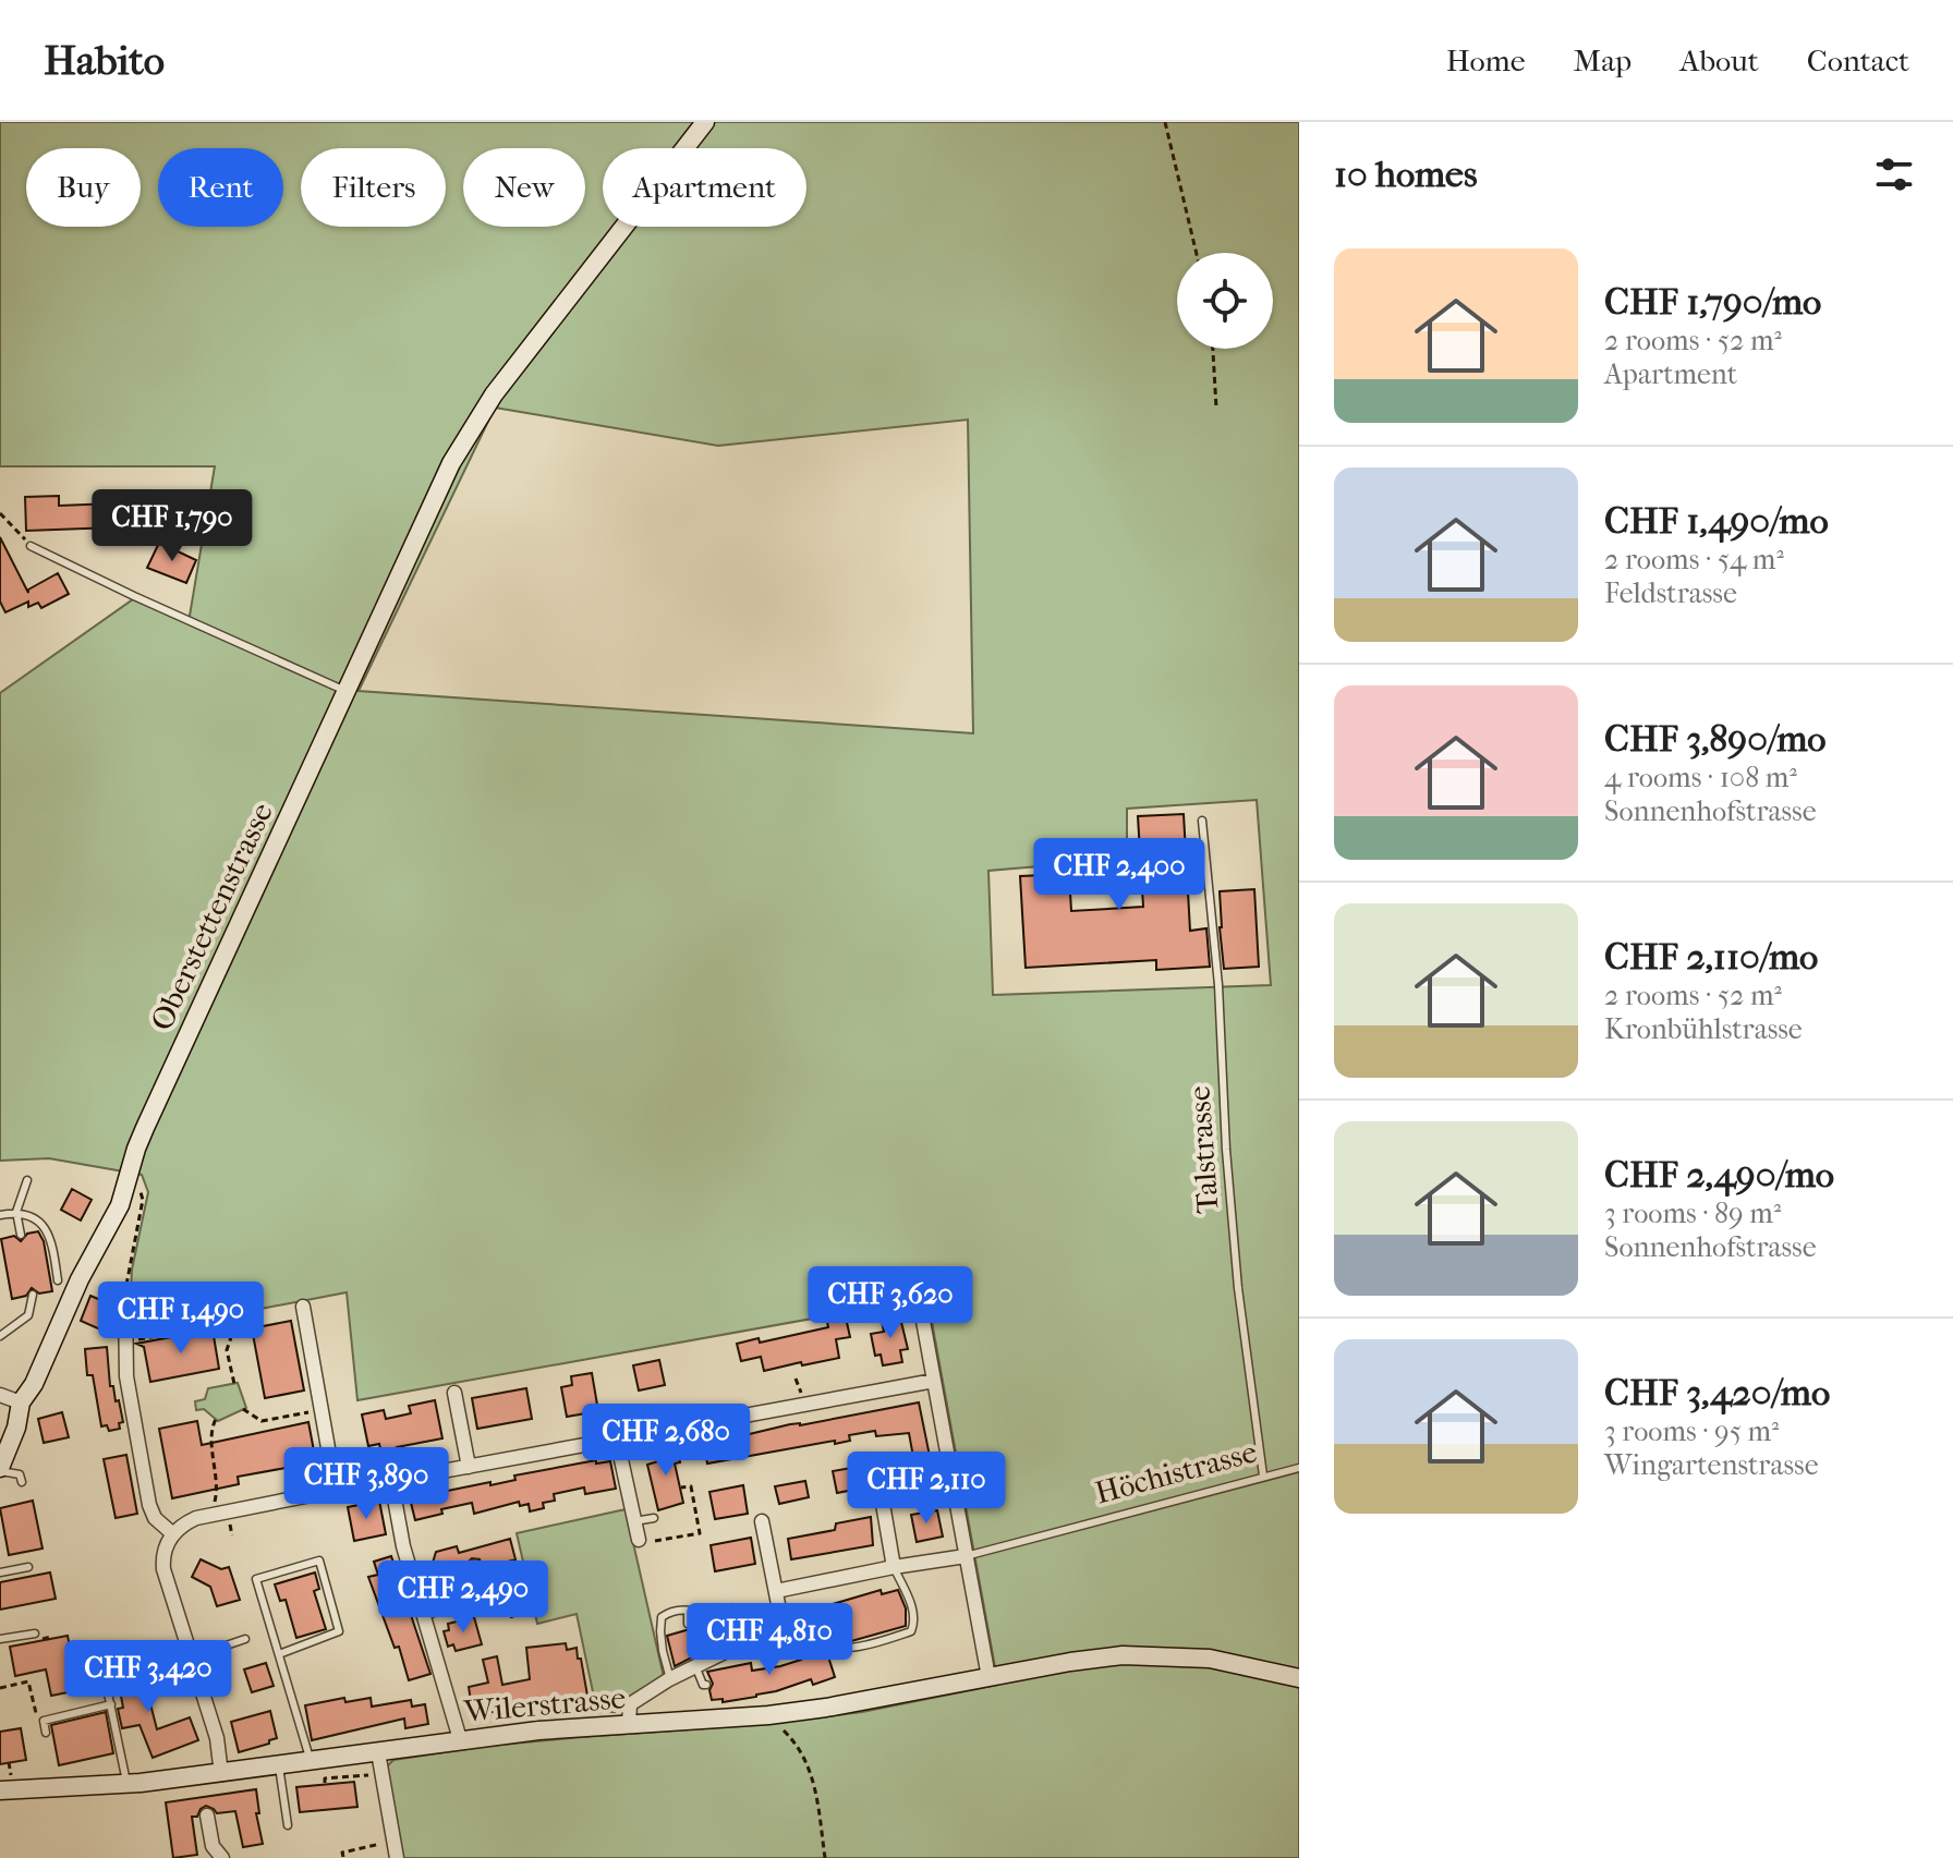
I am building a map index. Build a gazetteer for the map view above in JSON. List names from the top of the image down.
{
  "streets": {
    "street": ["Oberstettenstrasse", "Wilerstrasse"],
    "lane": ["Talstrasse", "Höchistrasse"]
  },
  "crossings": [
    ["Talstrasse", "Höchistrasse"]
  ],
  "page": {
    "header": "Habito",
    "nav": [
      "Home",
      "Map",
      "About",
      "Contact"
    ],
    "heading": "10 homes",
    "chip": [
      "Buy",
      "Rent",
      "Filters",
      "New",
      "Apartment"
    ],
    "list": [
      {
        "name": "CHF 1,790/mo",
        "note": "2 rooms · 52 m² · Apartment"
      },
      {
        "name": "CHF 1,490/mo",
        "note": "2 rooms · 54 m² · Feldstrasse"
      },
      {
        "name": "CHF 3,890/mo",
        "note": "4 rooms · 108 m² · Sonnenhofstrasse"
      },
      {
        "name": "CHF 2,110/mo",
        "note": "2 rooms · 52 m² · Kronbühlstrasse"
      },
      {
        "name": "CHF 2,490/mo",
        "note": "3 rooms · 89 m² · Sonnenhofstrasse"
      },
      {
        "name": "CHF 3,420/mo",
        "note": "3 rooms · 95 m² · Wingartenstrasse"
      }
    ],
    "price": [
      "CHF 1,790",
      "CHF 2,400",
      "CHF 3,620",
      "CHF 1,490",
      "CHF 2,680",
      "CHF 3,890",
      "CHF 2,110",
      "CHF 2,490",
      "CHF 4,810",
      "CHF 3,420"
    ]
  }
}
